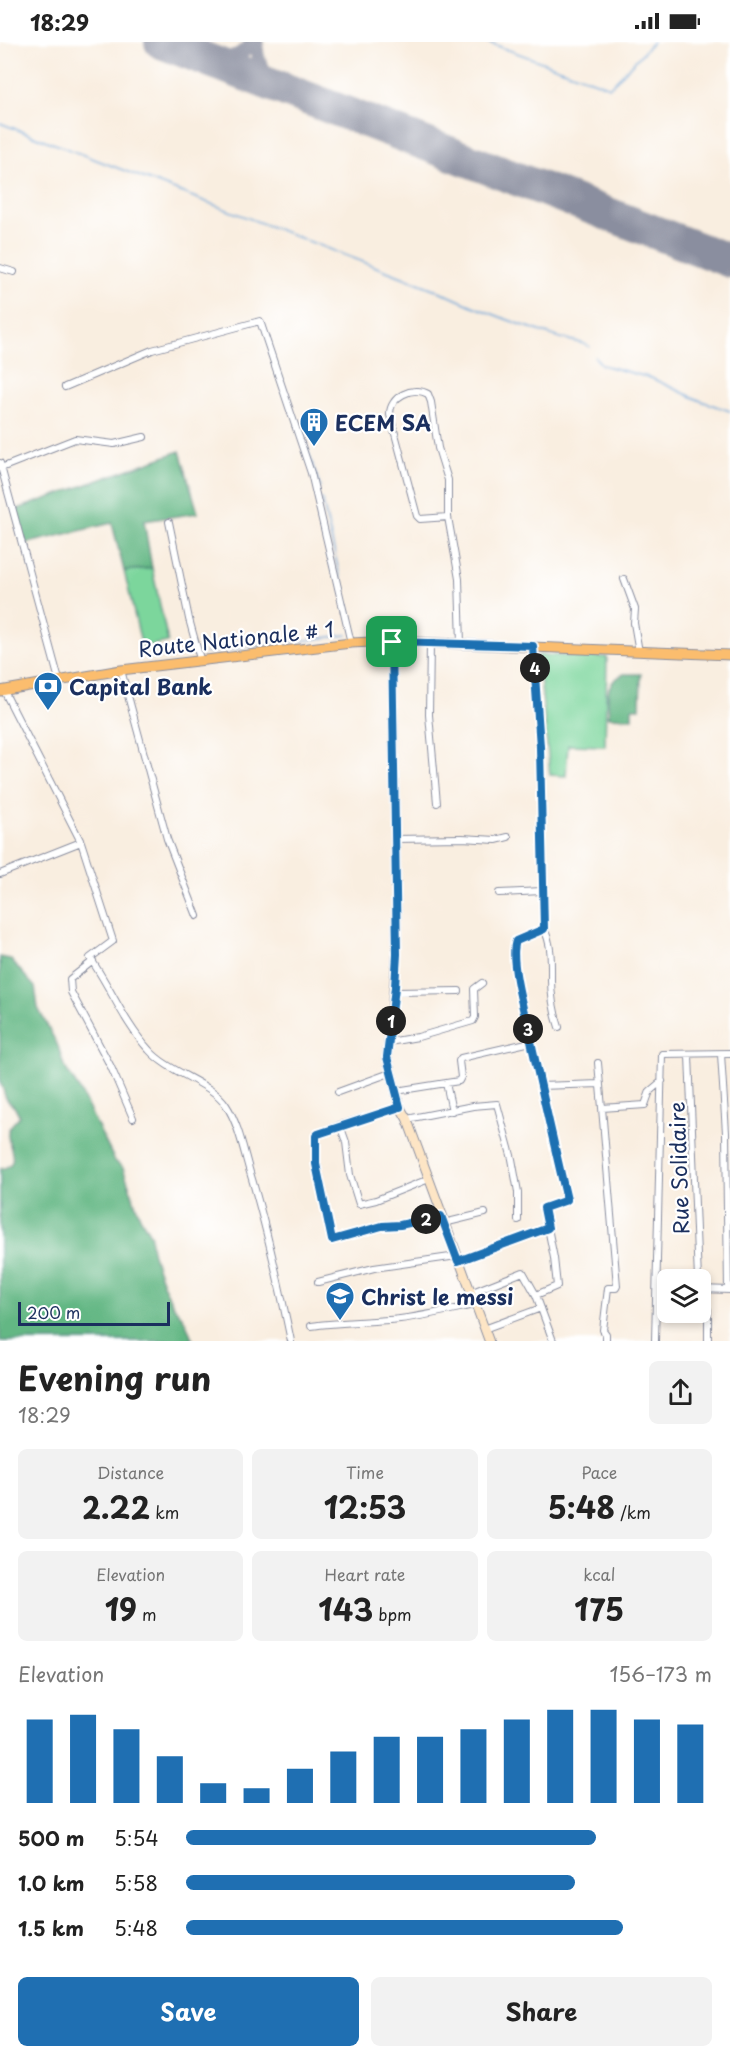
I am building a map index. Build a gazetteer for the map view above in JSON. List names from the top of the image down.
{
  "streets": {
    "main road": ["Route Nationale # 1"],
    "street": ["Rue Solidaire"]
  },
  "places": {
    "building": ["ECEM SA"],
    "bank": ["Capital Bank"],
    "school or university": ["Christ le messi"]
  },
  "scale_bar": "200 m",
  "page": {
    "status": "18:29",
    "pins": [
      "4",
      "1",
      "3",
      "2"
    ],
    "scale": "200 m",
    "heading": ["Evening run", "18:29"],
    "stats": [
      ["Distance", "2.22 km"],
      ["Time", "12:53"],
      ["Pace", "5:48 /km"],
      ["Elevation", "19 m"],
      ["Heart rate", "143 bpm"],
      ["kcal", "175"]
    ],
    "chart": ["Elevation", "156–173 m"],
    "list": [
      {
        "name": "500 m",
        "note": "5:54"
      },
      {
        "name": "1.0 km",
        "note": "5:58"
      },
      {
        "name": "1.5 km",
        "note": "5:48"
      }
    ],
    "buttons": ["Save", "Share"]
  }
}
